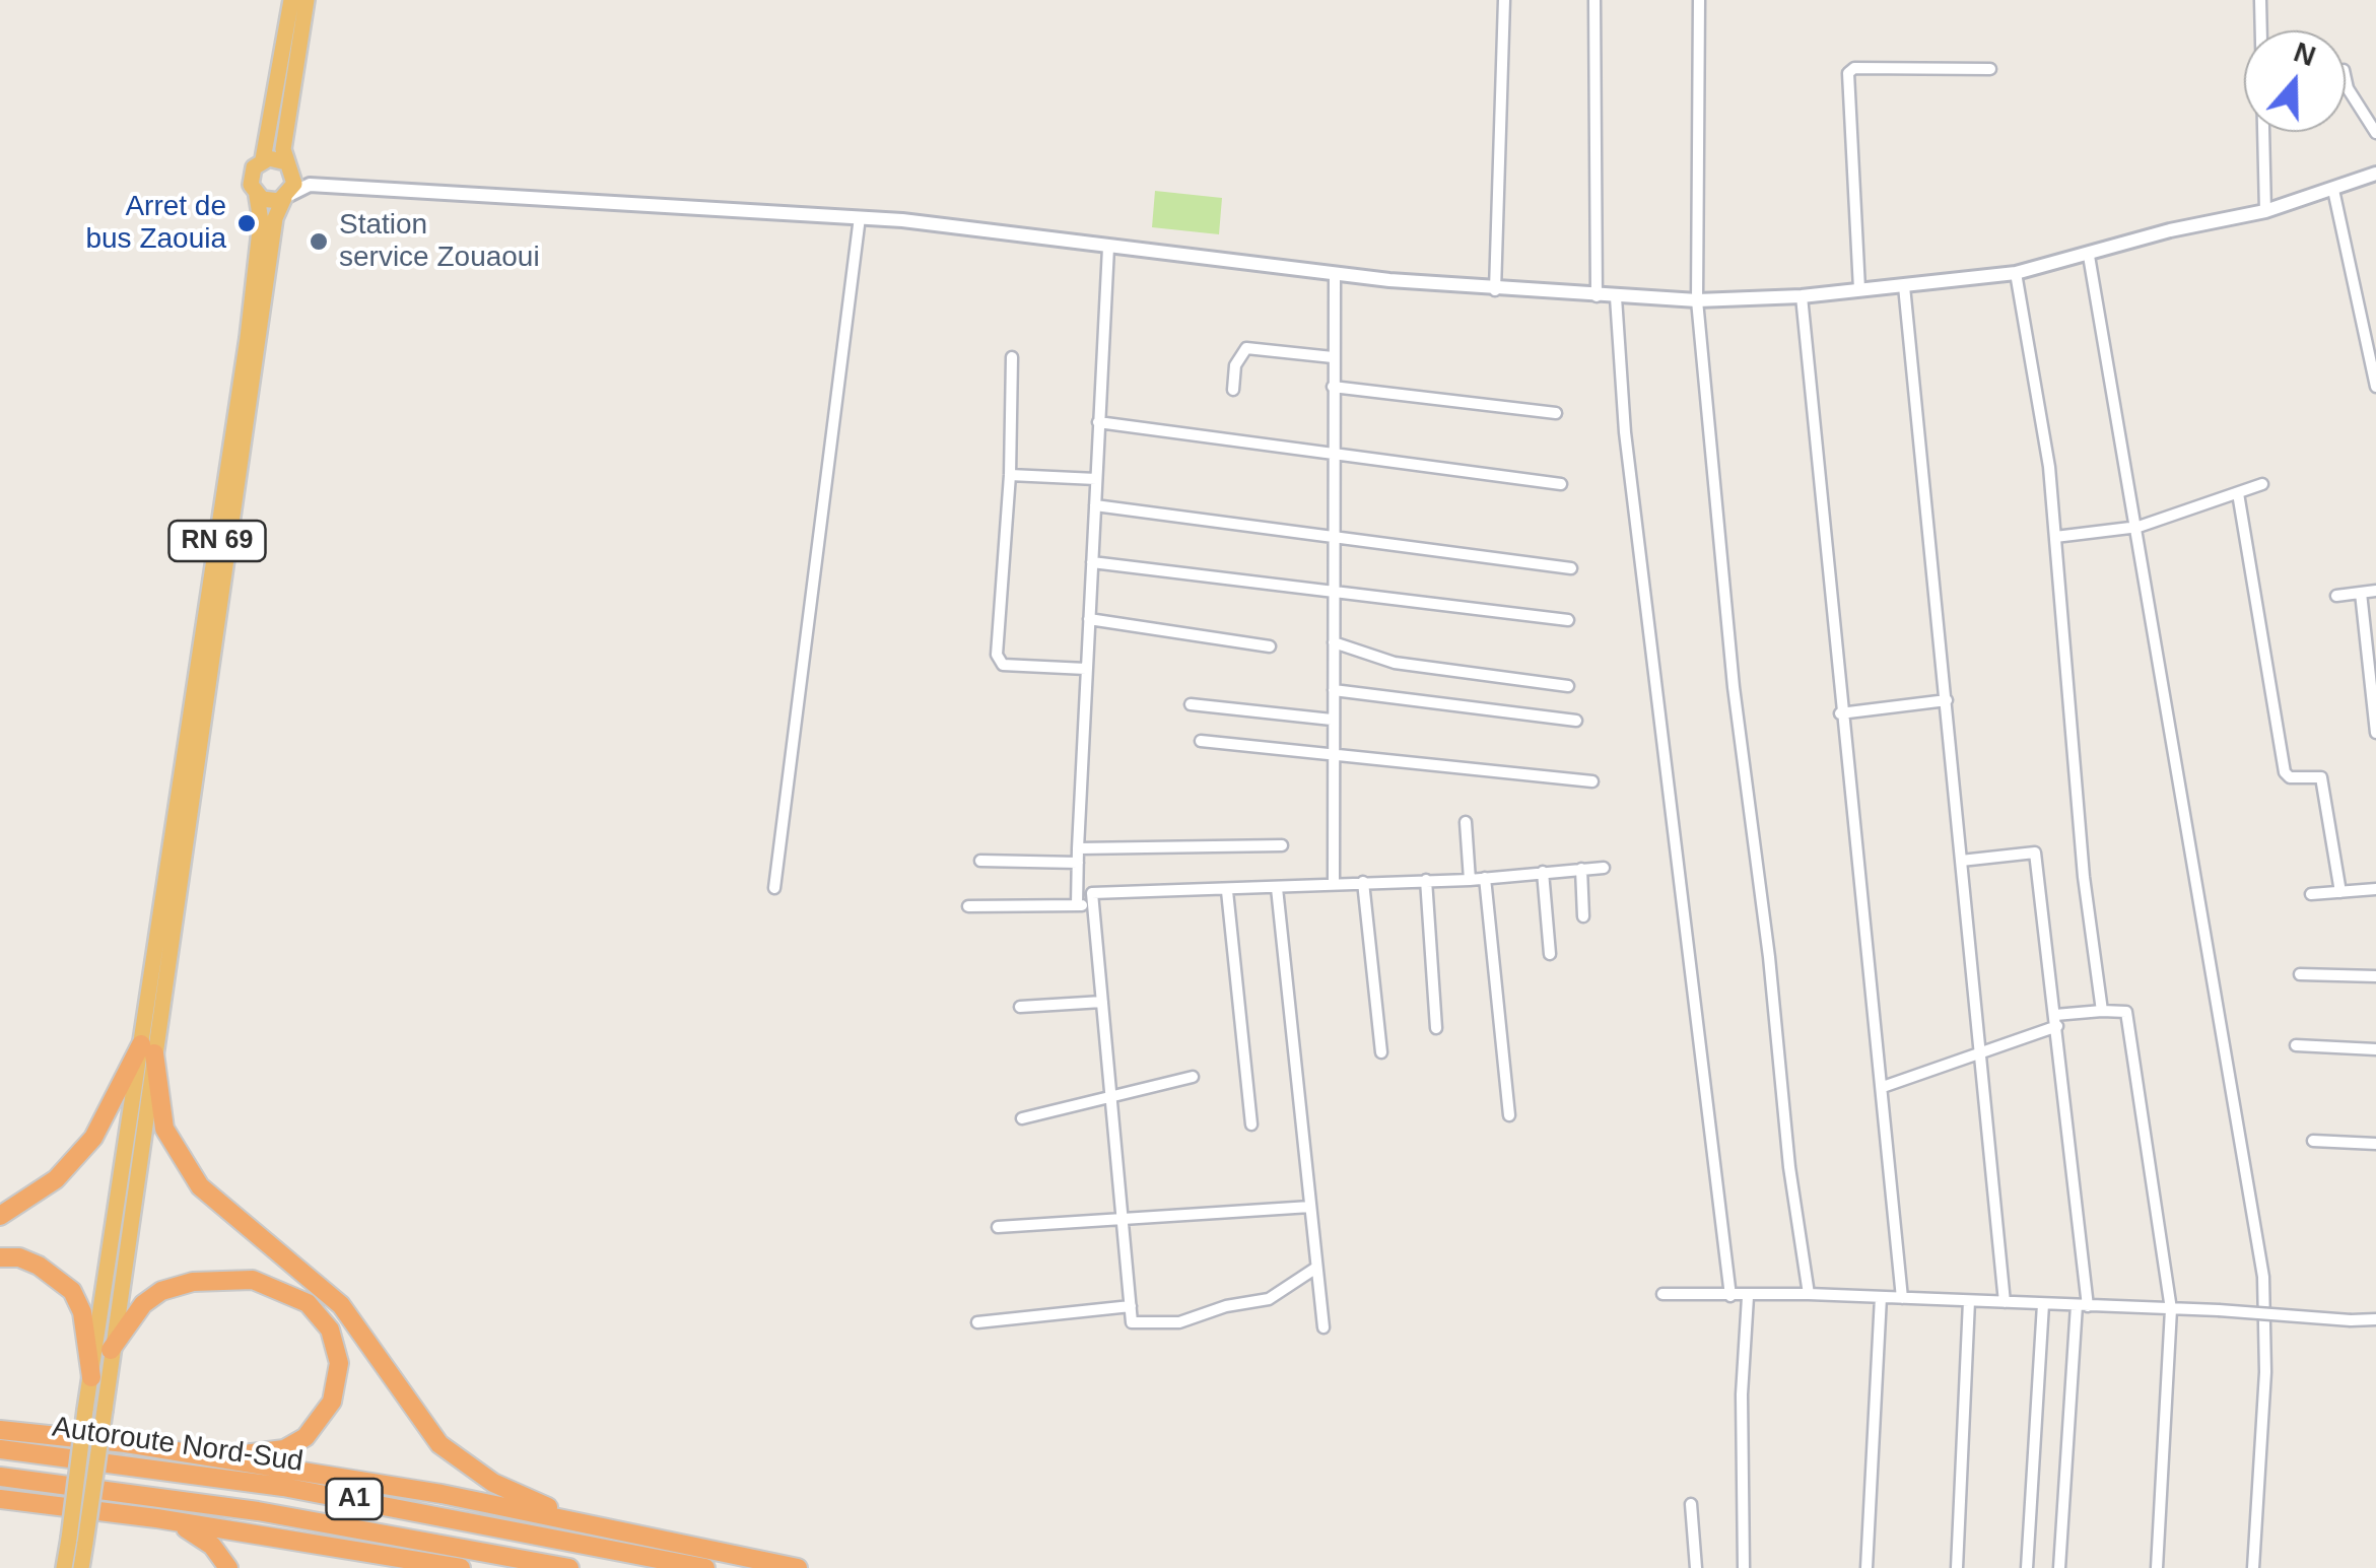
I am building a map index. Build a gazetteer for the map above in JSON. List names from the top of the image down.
{
  "streets": {
    "highway": ["RN 69", "Autoroute Nord-Sud", "A1"]
  },
  "places": ["Arret de bus Zaouia", "Station service Zouaoui"],
  "north": "top"
}
